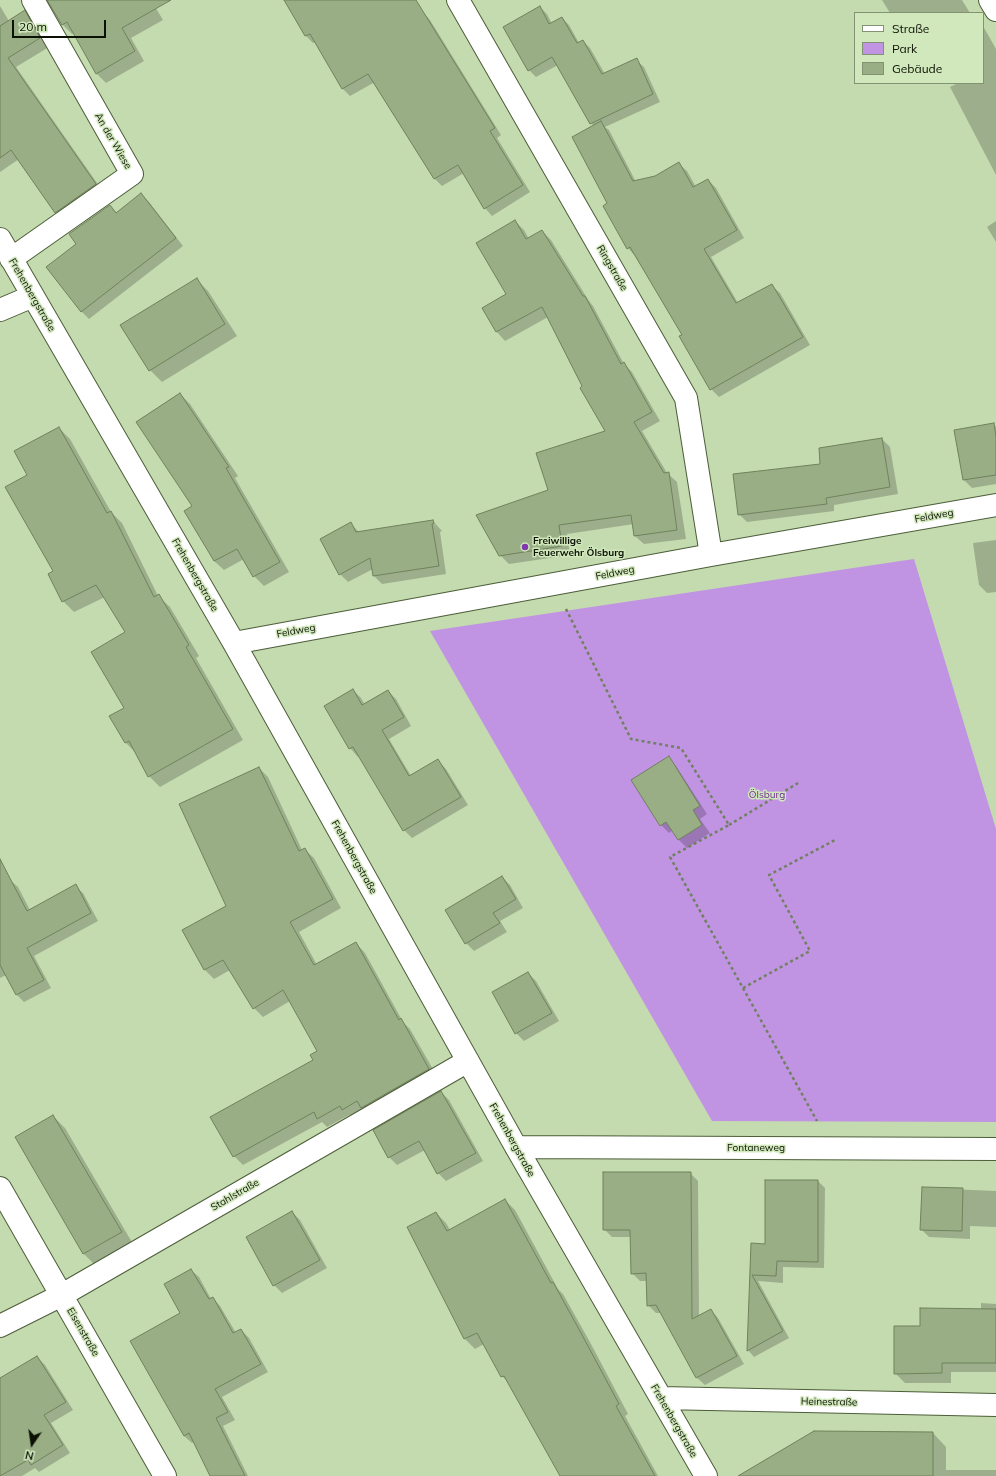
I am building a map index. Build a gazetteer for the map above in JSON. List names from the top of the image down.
{
  "streets": {
    "street": [
      "An der Wiese",
      "Ringstraße",
      "Frehenbergstraße",
      "Feldweg",
      "Fontaneweg",
      "Stahlstraße",
      "Eisenstraße",
      "Heinestraße"
    ]
  },
  "crossings": [
    ["An der Wiese", "Frehenbergstraße"],
    ["Ringstraße", "Feldweg"],
    ["Frehenbergstraße", "Feldweg"],
    ["Frehenbergstraße", "Fontaneweg"],
    ["Frehenbergstraße", "Stahlstraße"],
    ["Frehenbergstraße", "Heinestraße"],
    ["Stahlstraße", "Eisenstraße"]
  ],
  "parks": ["Ölsburg"],
  "places": ["Freiwillige Feuerwehr Ölsburg"],
  "legend": ["Straße", "Park", "Gebäude"],
  "scale_bar": "20 m",
  "north": "bottom"
}
